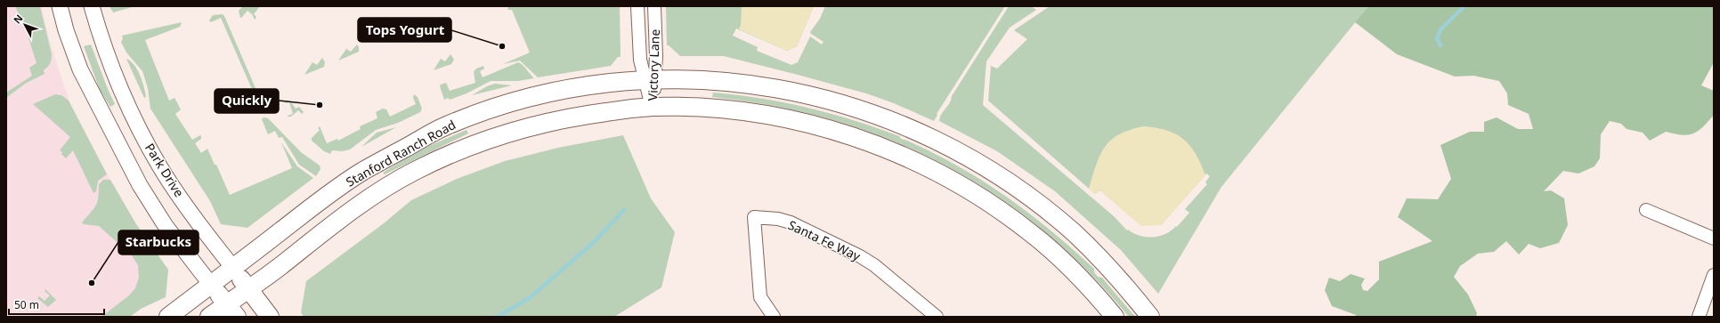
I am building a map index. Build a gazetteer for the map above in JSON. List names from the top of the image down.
{
  "streets": {
    "main road": ["Stanford Ranch Road", "Park Drive"],
    "street": ["Victory Lane", "Santa Fe Way"]
  },
  "crossings": [
    ["Victory Lane", "Stanford Ranch Road"],
    ["Stanford Ranch Road", "Park Drive"]
  ],
  "places": ["Tops Yogurt", "Quickly", "Starbucks"],
  "scale_bar": "50 m",
  "north": "top left"
}
